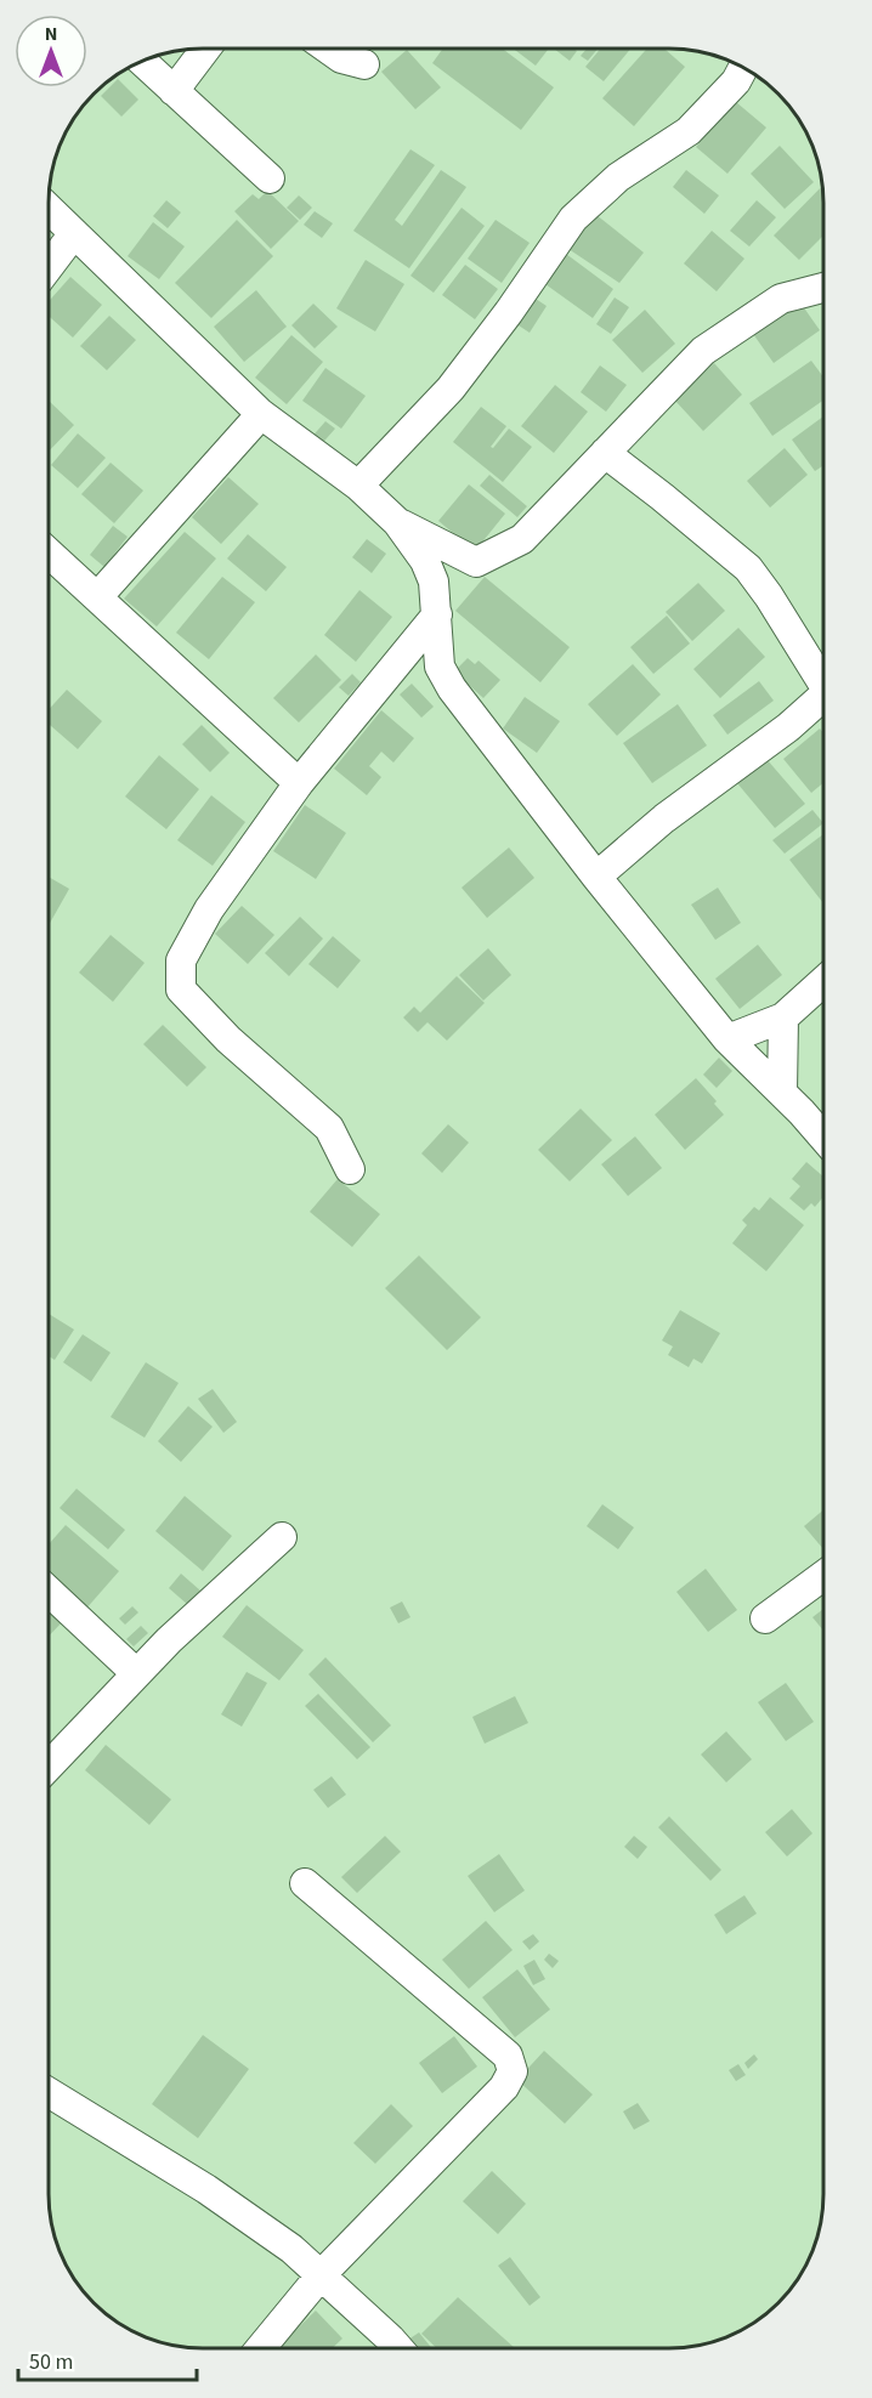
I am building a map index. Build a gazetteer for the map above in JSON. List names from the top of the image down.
{
  "scale_bar": "50 m",
  "north": "top"
}
